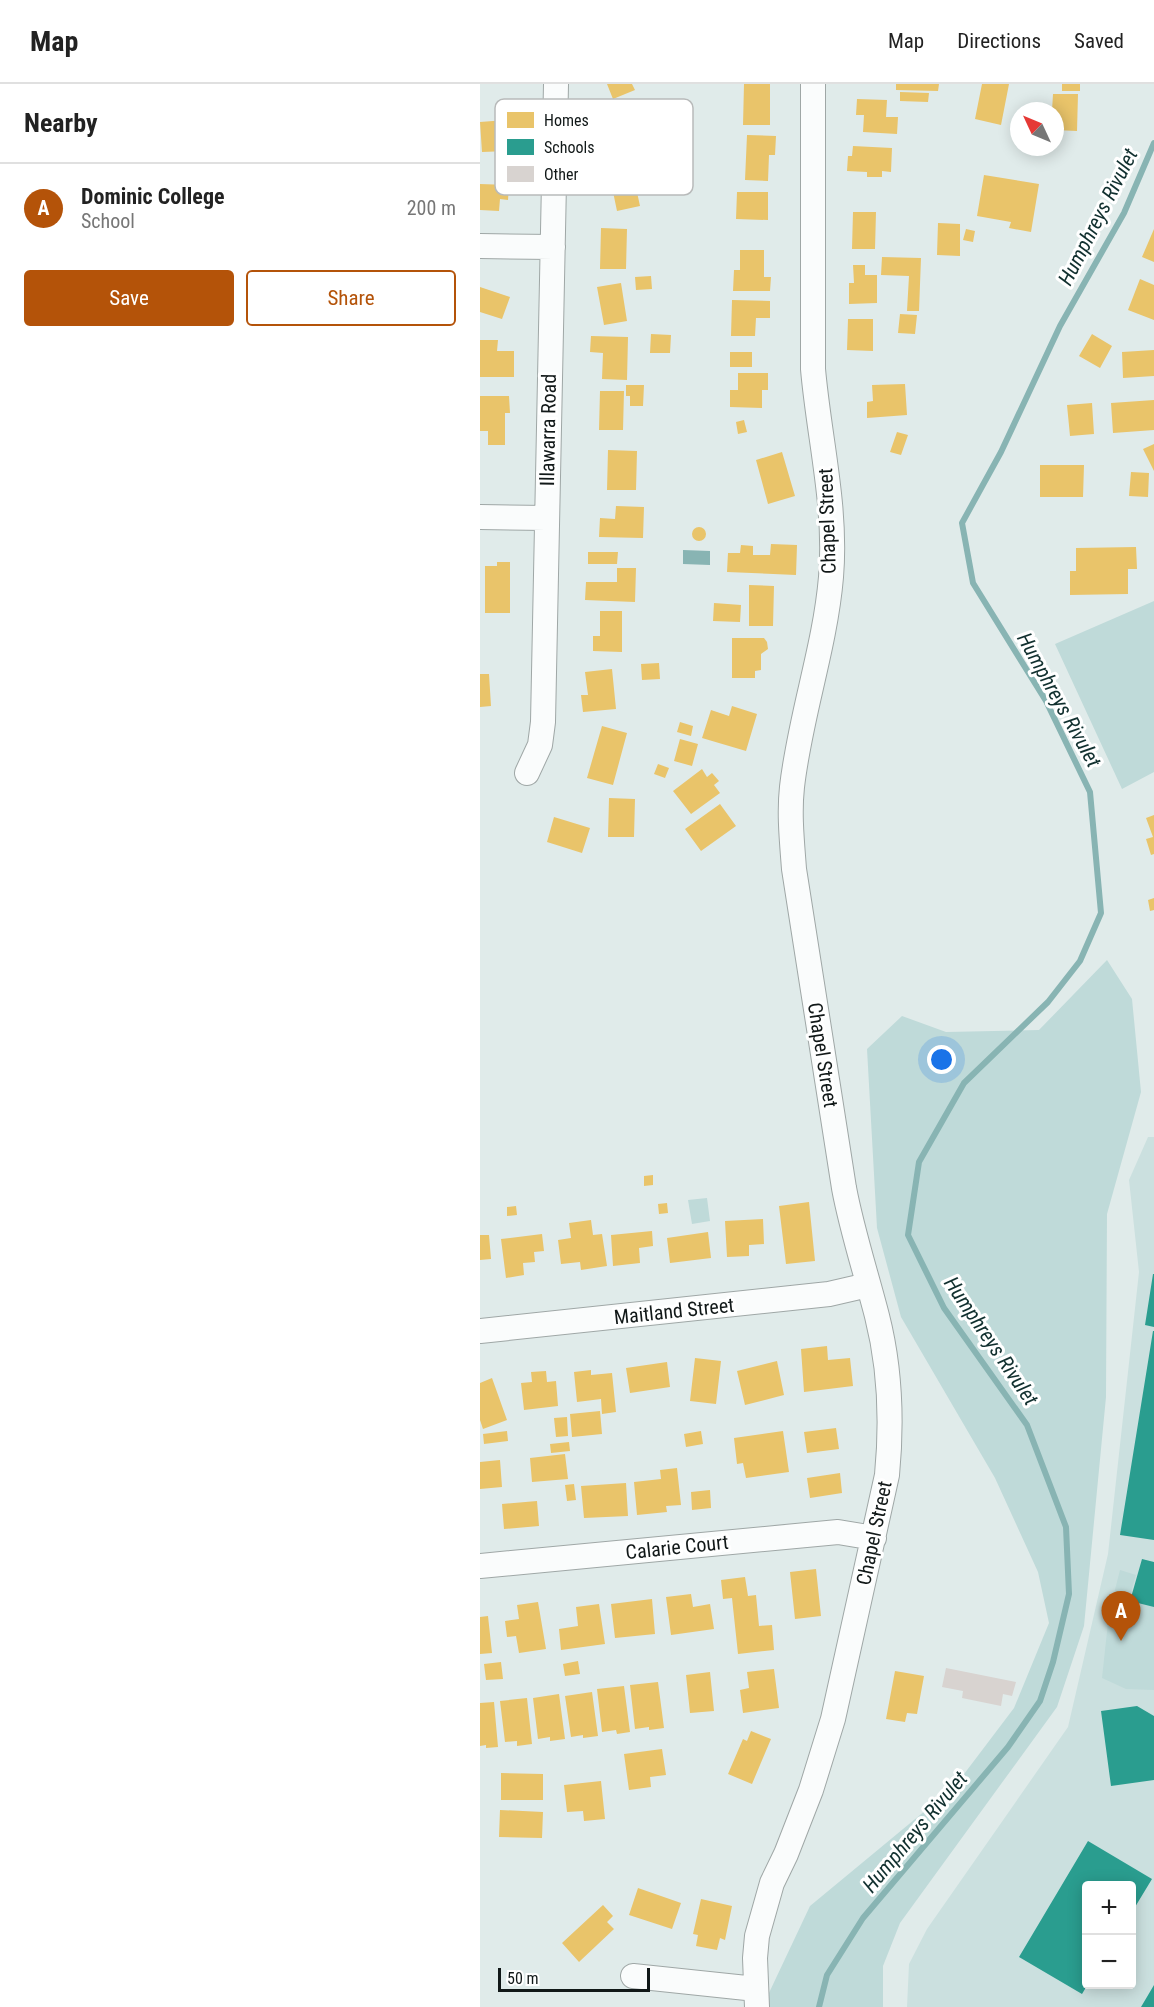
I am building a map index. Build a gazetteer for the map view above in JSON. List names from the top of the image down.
{
  "streets": {
    "street": [
      "Illawarra Road",
      "Chapel Street",
      "Maitland Street",
      "Calarie Court"
    ]
  },
  "crossings": [
    ["Chapel Street", "Maitland Street"],
    ["Chapel Street", "Calarie Court"]
  ],
  "water": ["Humphreys Rivulet"],
  "legend": ["Homes", "Schools", "Other"],
  "scale_bar": "50 m",
  "north": "top left",
  "page": {
    "header": "Map",
    "nav": ["Map", "Directions", "Saved"],
    "heading": "Nearby",
    "list": [
      {
        "mark": "A",
        "name": "Dominic College",
        "note": "School",
        "value": "200 m"
      }
    ],
    "buttons": ["Save", "Share"],
    "pins": "A",
    "map_buttons": ["+", "−"],
    "scale": "50 m"
  }
}
